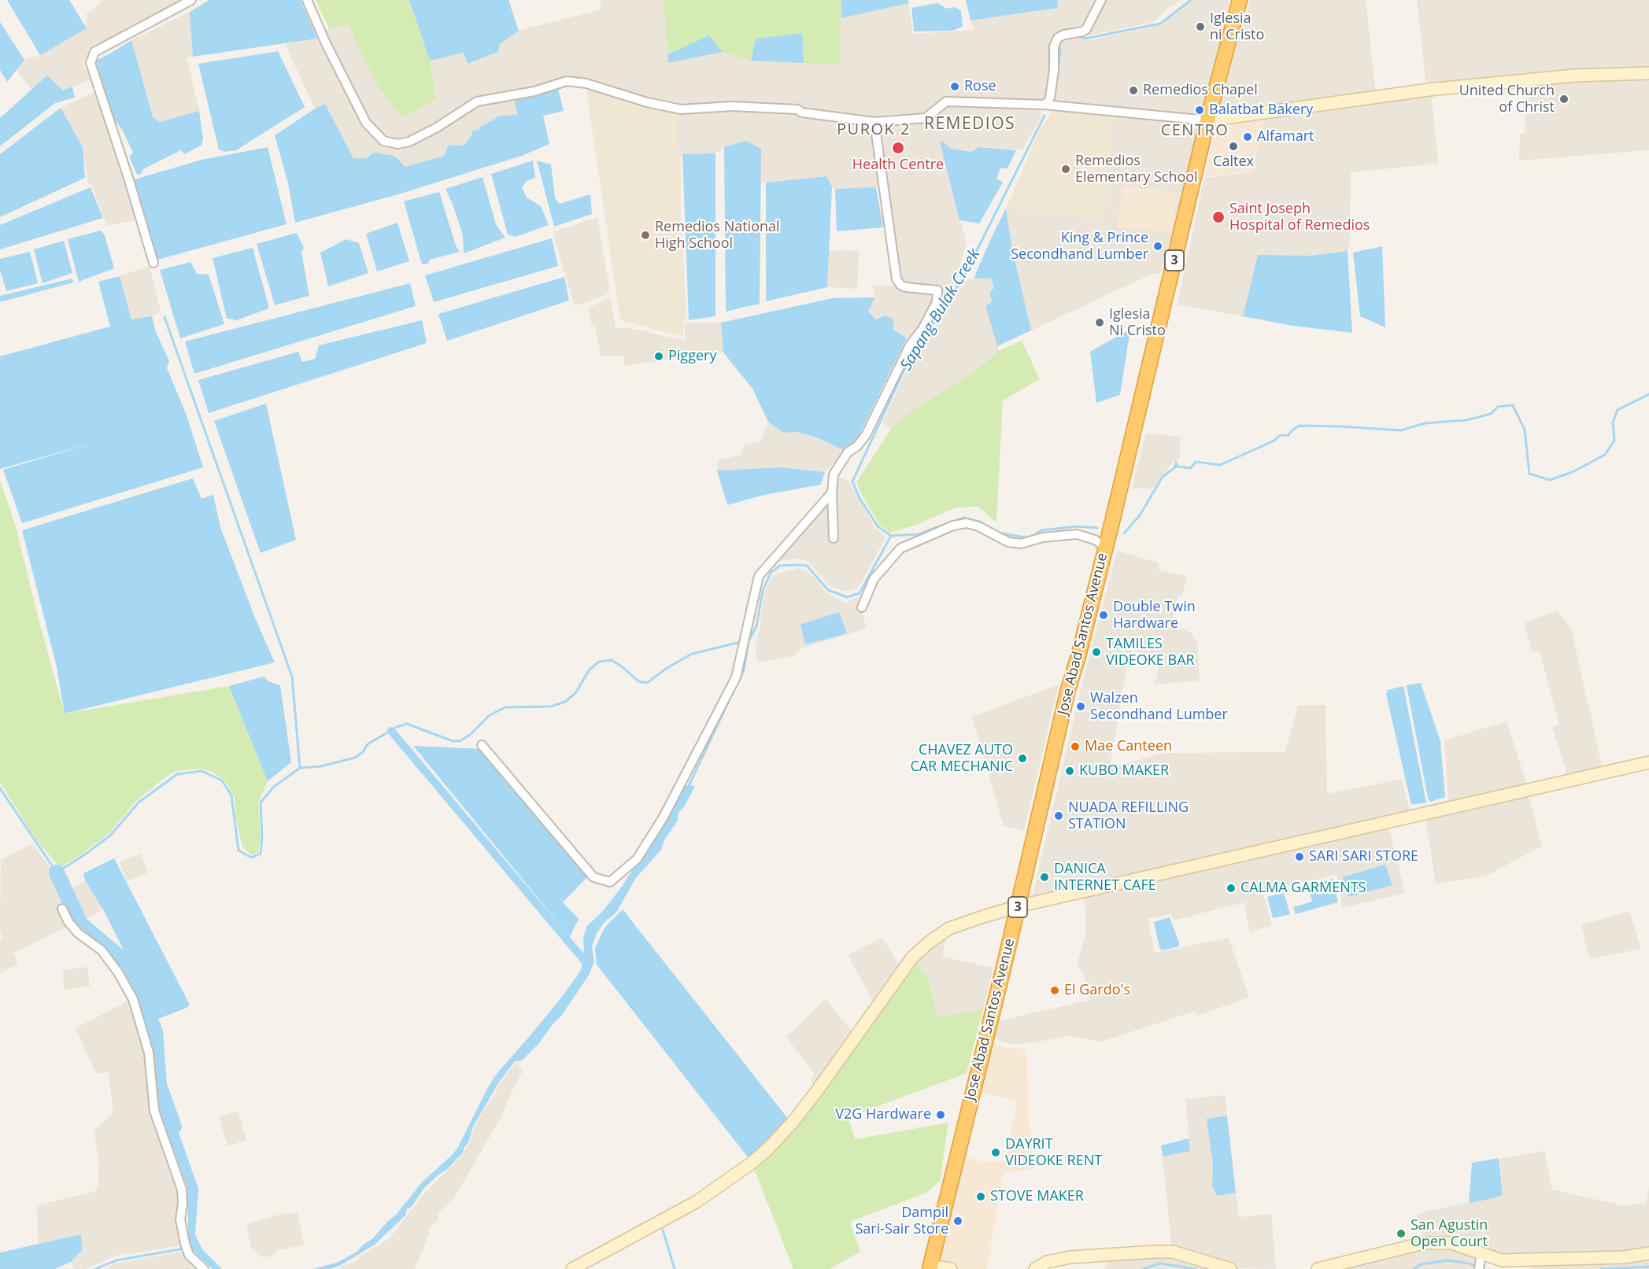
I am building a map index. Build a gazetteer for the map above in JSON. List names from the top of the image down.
{
  "streets": {
    "highway": ["3", "Jose Abad Santos Avenue"]
  },
  "districts": ["REMEDIOS", "PUROK 2", "CENTRO"],
  "water": ["Sapang Bulak Creek"],
  "places": [
    "Iglesia ni Cristo",
    "Rose",
    "Remedios Chapel",
    "United Church of Christ",
    "Balatbat Bakery",
    "Alfamart",
    "Caltex",
    "Health Centre",
    "Remedios Elementary School",
    "Saint Joseph Hospital of Remedios",
    "Remedios National High School",
    "King & Prince Secondhand Lumber",
    "Iglesia Ni Cristo",
    "Piggery",
    "Double Twin Hardware",
    "TAMILES VIDEOKE BAR",
    "Walzen Secondhand Lumber",
    "Mae Canteen",
    "CHAVEZ AUTO CAR MECHANIC",
    "KUBO MAKER",
    "NUADA REFILLING STATION",
    "SARI SARI STORE",
    "DANICA INTERNET CAFE",
    "CALMA GARMENTS",
    "El Gardo's",
    "V2G Hardware",
    "DAYRIT VIDEOKE RENT",
    "STOVE MAKER",
    "Dampil Sari-Sair Store",
    "San Agustin Open Court"
  ]
}
